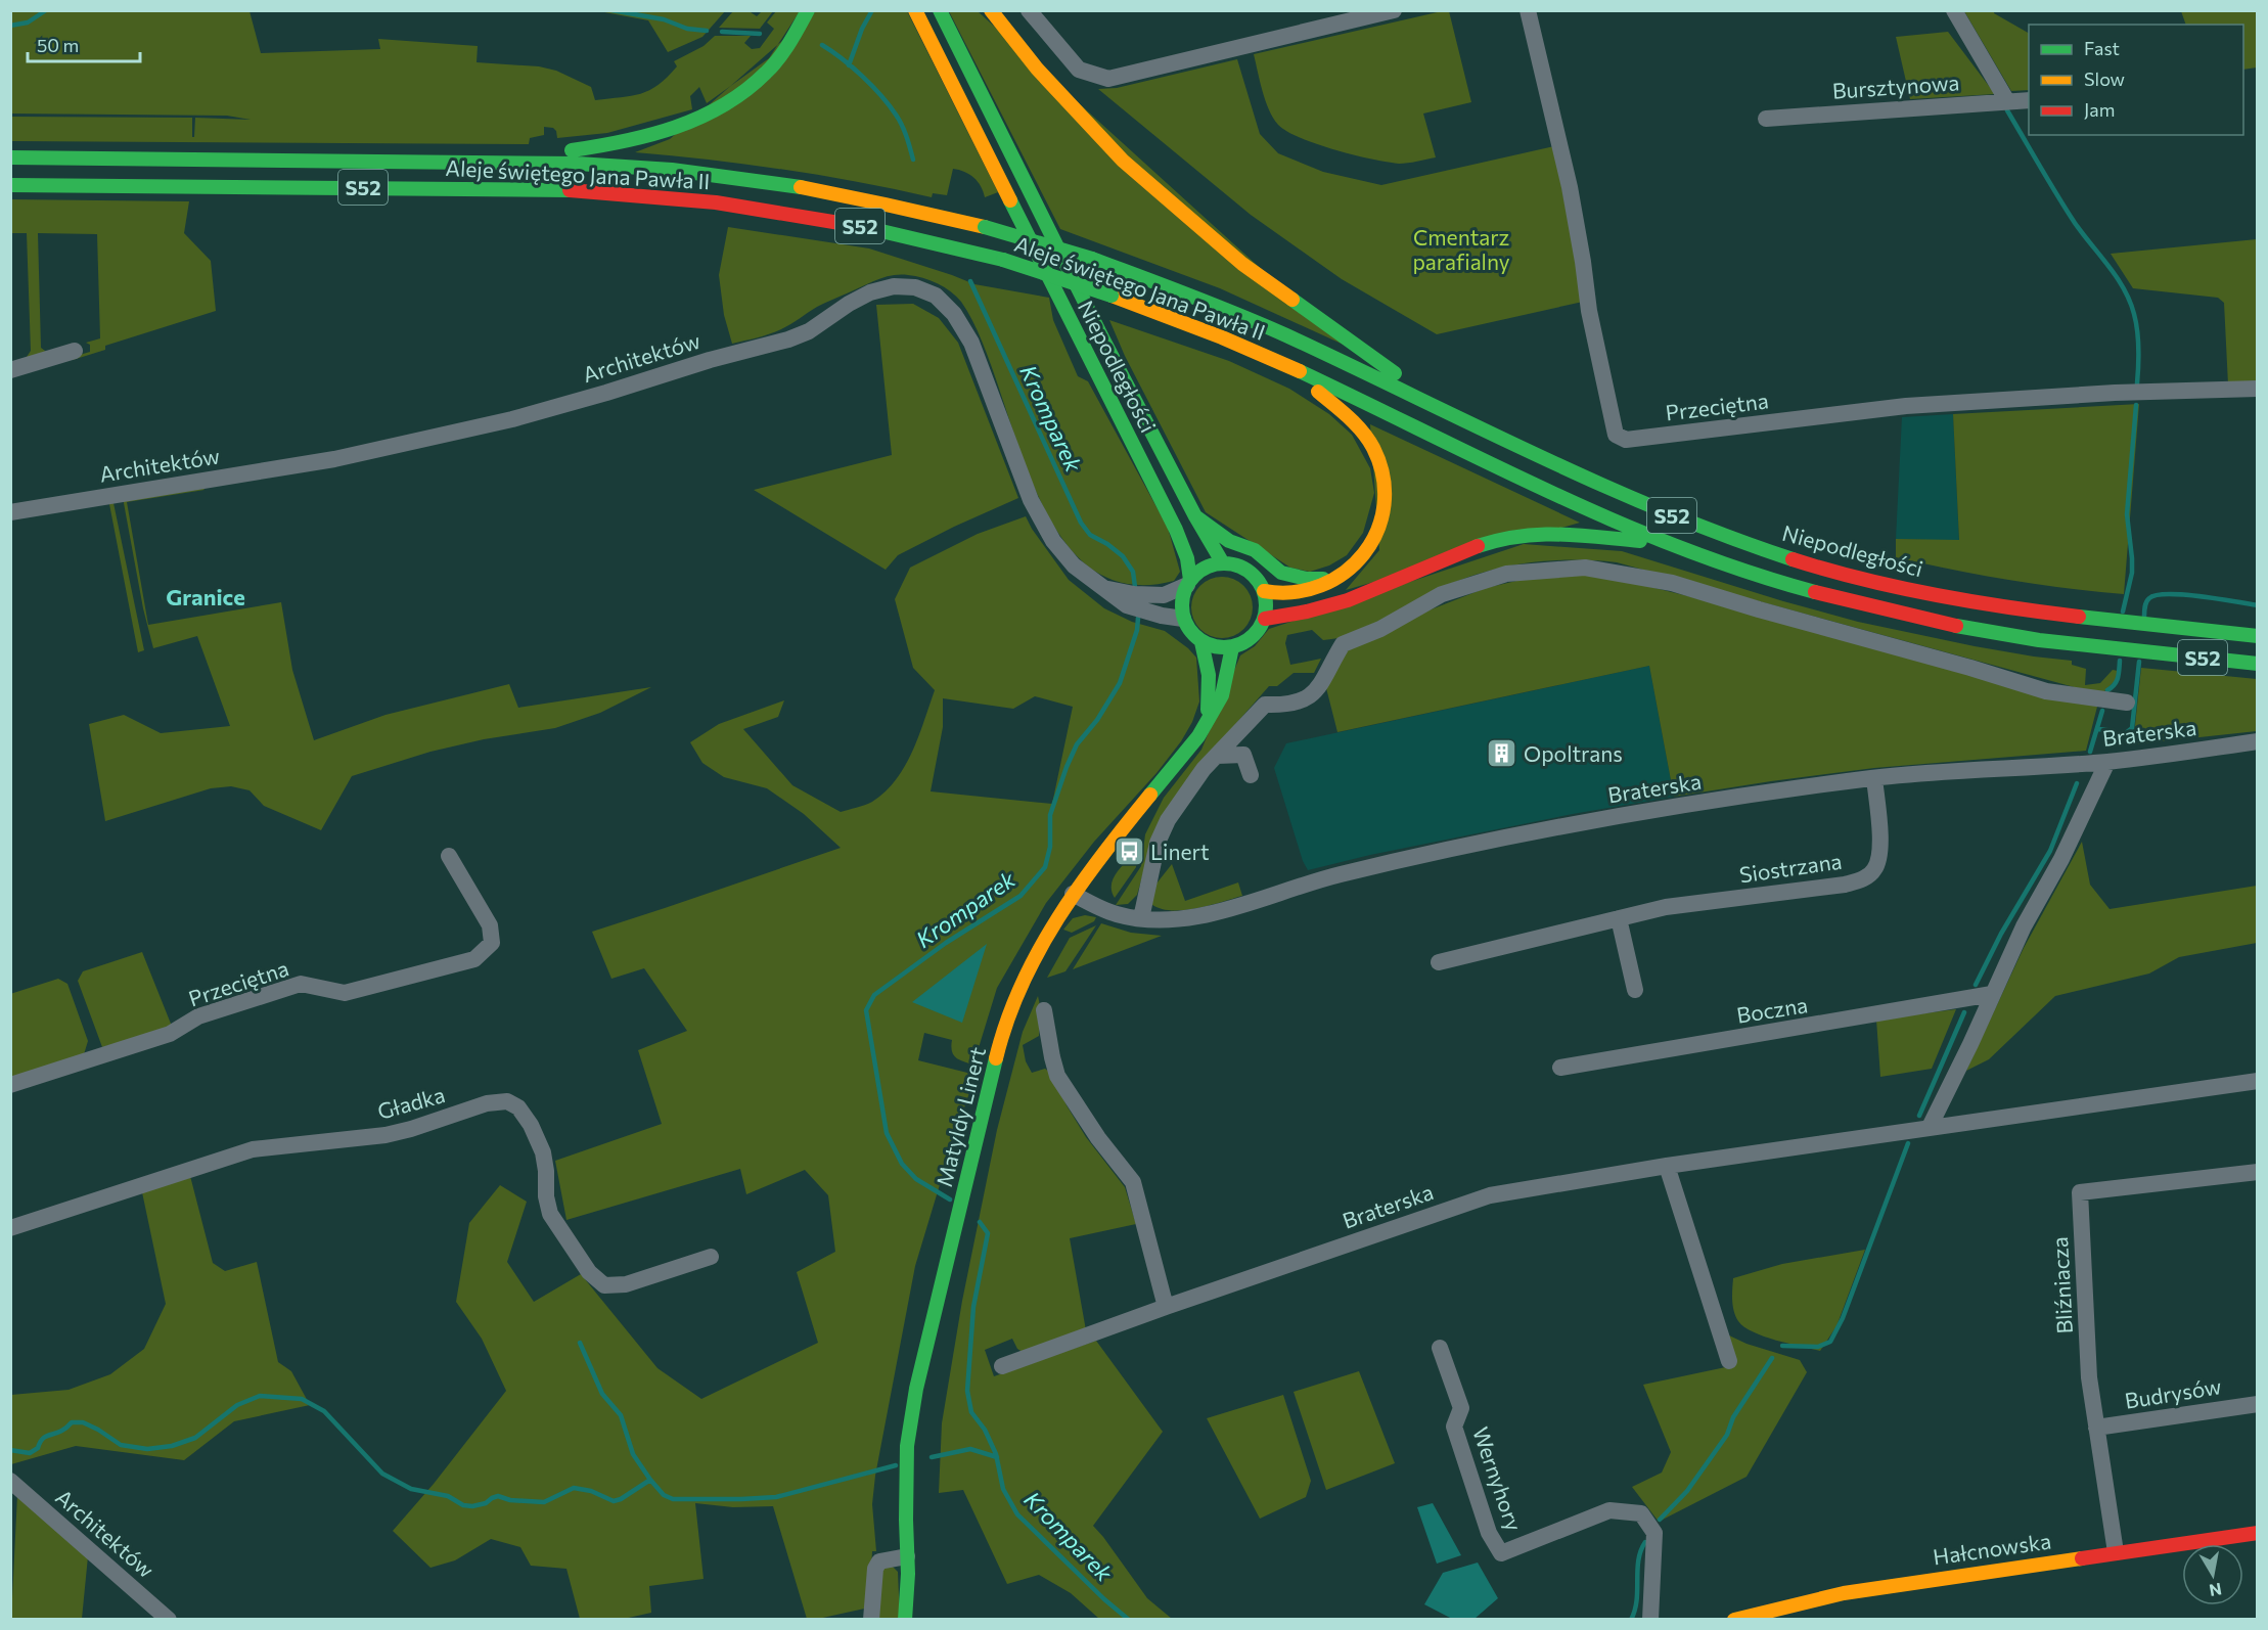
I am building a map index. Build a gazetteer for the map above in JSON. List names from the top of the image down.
{
  "streets": {
    "main road": [
      "Aleje świętego Jana Pawła II",
      "S52",
      "Niepodległości",
      "Matyldy Linert",
      "Hałcnowska"
    ],
    "street": [
      "Bursztynowa",
      "Architektów",
      "Przeciętna",
      "Braterska",
      "Siostrzana",
      "Boczna",
      "Gładka",
      "Bliźniacza",
      "Budrysów",
      "Wernyhory"
    ]
  },
  "crossings": [
    ["Aleje świętego Jana Pawła II", "S52"],
    ["Aleje świętego Jana Pawła II", "Niepodległości"],
    ["Architektów", "Niepodległości"],
    ["Architektów", "Matyldy Linert"],
    ["Niepodległości", "Matyldy Linert"],
    ["Braterska", "Siostrzana"],
    ["Braterska", "Matyldy Linert"],
    ["Bliźniacza", "Budrysów"],
    ["Bliźniacza", "Hałcnowska"]
  ],
  "districts": ["Granice"],
  "water": ["Kromparek"],
  "parks": ["Cmentarz parafialny"],
  "places": {
    "building": ["Opoltrans"],
    "bus stop": ["Linert"]
  },
  "legend": ["Fast", "Slow", "Jam"],
  "scale_bar": "50 m",
  "north": "bottom"
}
